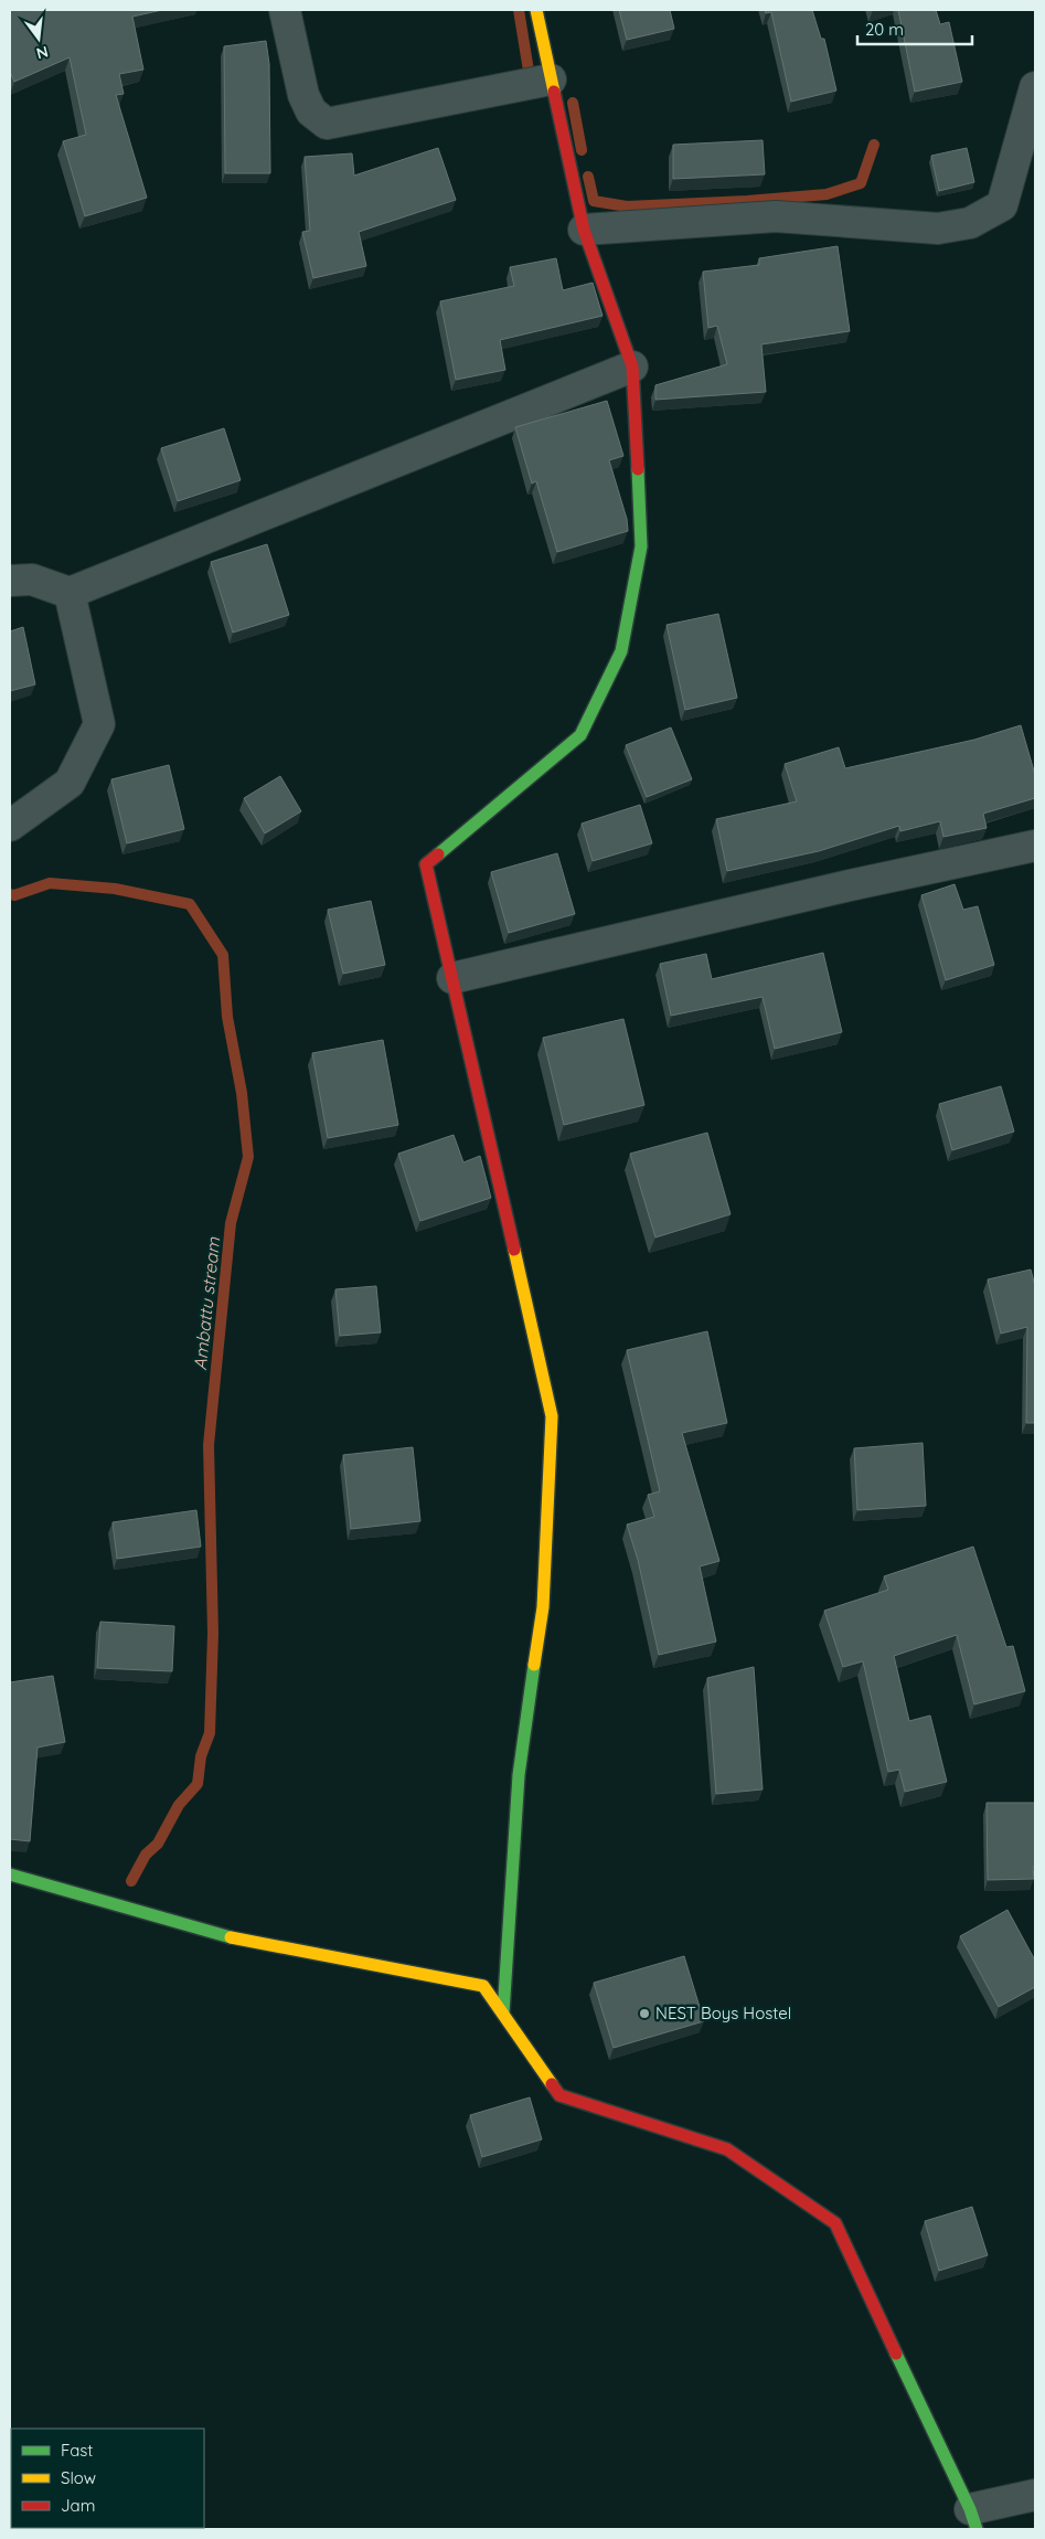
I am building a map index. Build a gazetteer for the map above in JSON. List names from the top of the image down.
{
  "water": ["Ambattu stream"],
  "places": ["NEST Boys Hostel"],
  "legend": ["Fast", "Slow", "Jam"],
  "scale_bar": "20 m",
  "north": "bottom"
}
